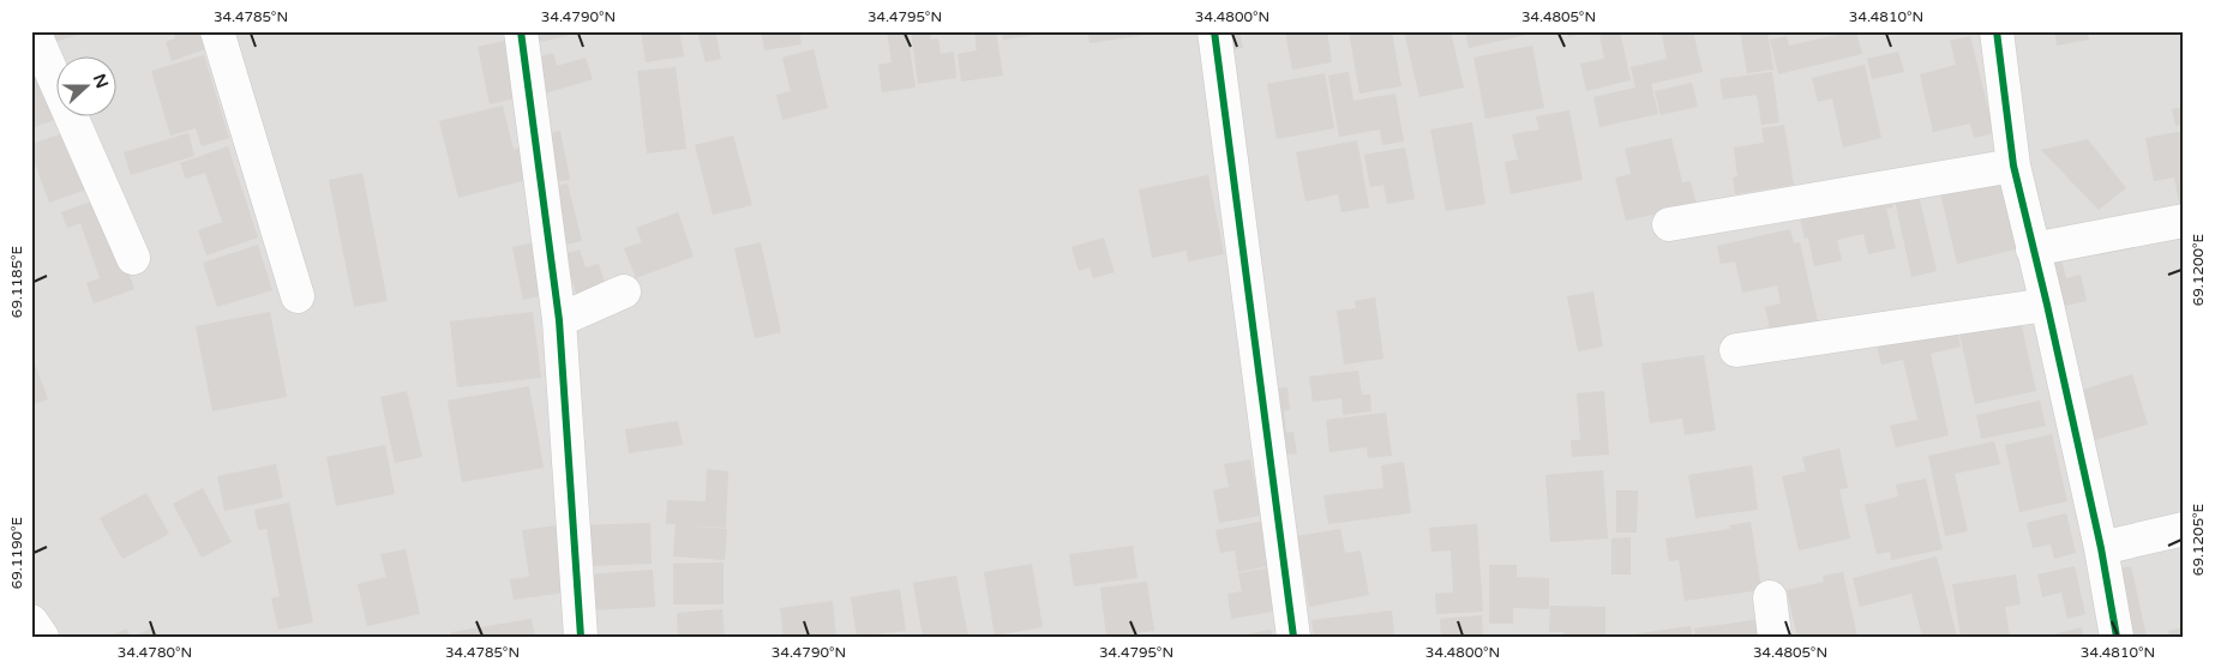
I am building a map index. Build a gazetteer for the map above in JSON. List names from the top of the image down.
{
  "north": "right",
  "coordinates": [
    "34.4785°N",
    "34.4790°N",
    "34.4795°N",
    "34.4800°N",
    "34.4805°N",
    "34.4810°N",
    "69.1200°E",
    "69.1185°E",
    "69.1205°E",
    "69.1190°E",
    "34.4780°N"
  ]
}
